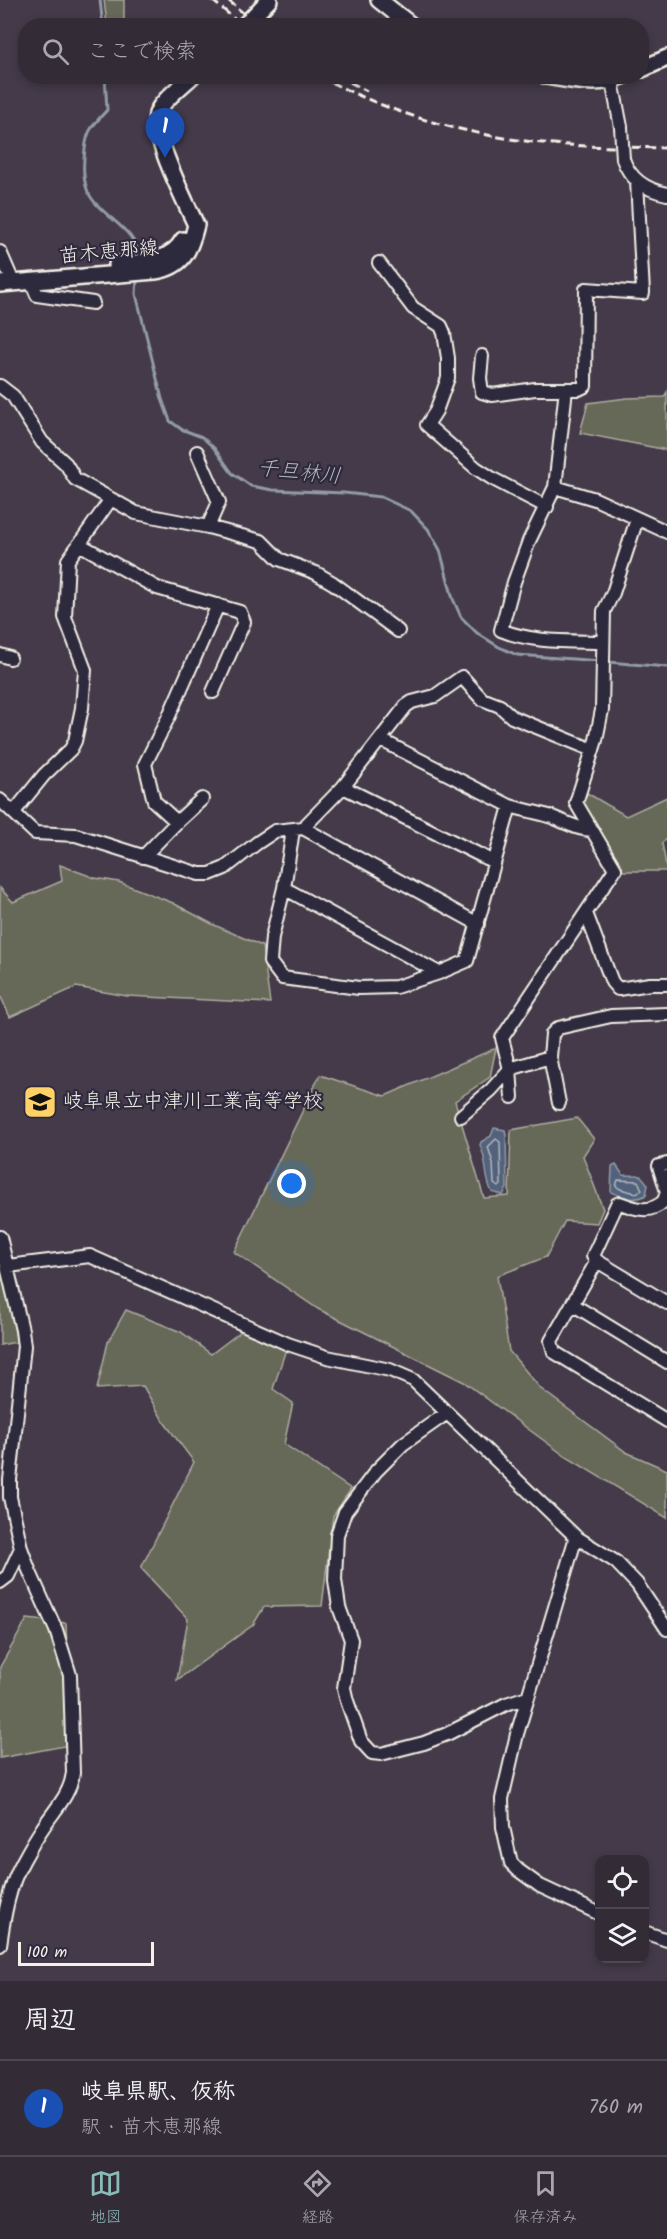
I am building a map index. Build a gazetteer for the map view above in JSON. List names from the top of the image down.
{
  "streets": {
    "main road": ["苗木恵那線"]
  },
  "water": ["千旦林川"],
  "places": {
    "school or university": ["岐阜県立中津川工業高等学校"]
  },
  "scale_bar": "100 m",
  "page": {
    "search": "ここで検索",
    "pins": "1",
    "scale": "100 m",
    "heading": "周辺",
    "list": [
      {
        "mark": "1",
        "name": "岐阜県駅、仮称",
        "note": "駅 · 苗木恵那線",
        "value": "760 m"
      }
    ],
    "nav": ["地図", "経路", "保存済み"]
  }
}
